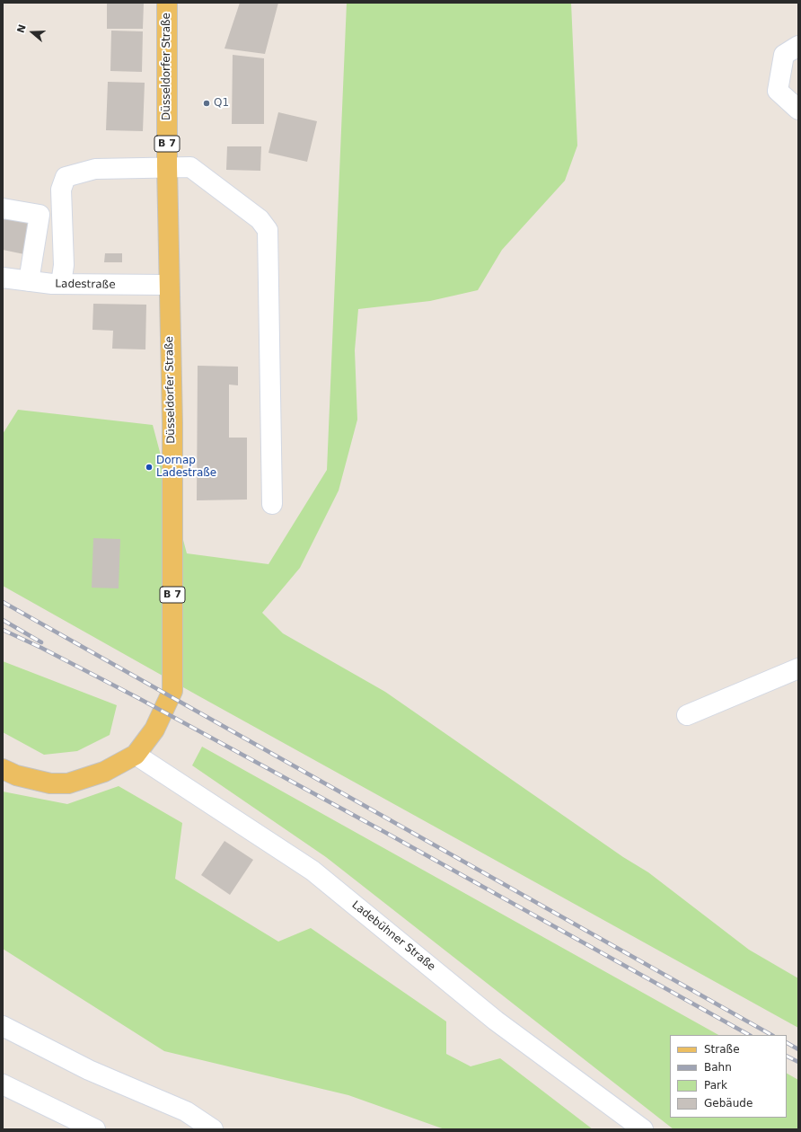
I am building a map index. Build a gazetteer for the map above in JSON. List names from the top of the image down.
{
  "streets": {
    "main road": ["Düsseldorfer Straße", "B 7"],
    "street": ["Ladestraße", "Ladebühner Straße"]
  },
  "crossings": [
    ["Düsseldorfer Straße", "Ladestraße"],
    ["Düsseldorfer Straße", "Ladebühner Straße"]
  ],
  "places": ["Q1", "Dornap Ladestraße"],
  "legend": [
    "Straße",
    "Bahn",
    "Park",
    "Gebäude"
  ],
  "north": "left"
}
